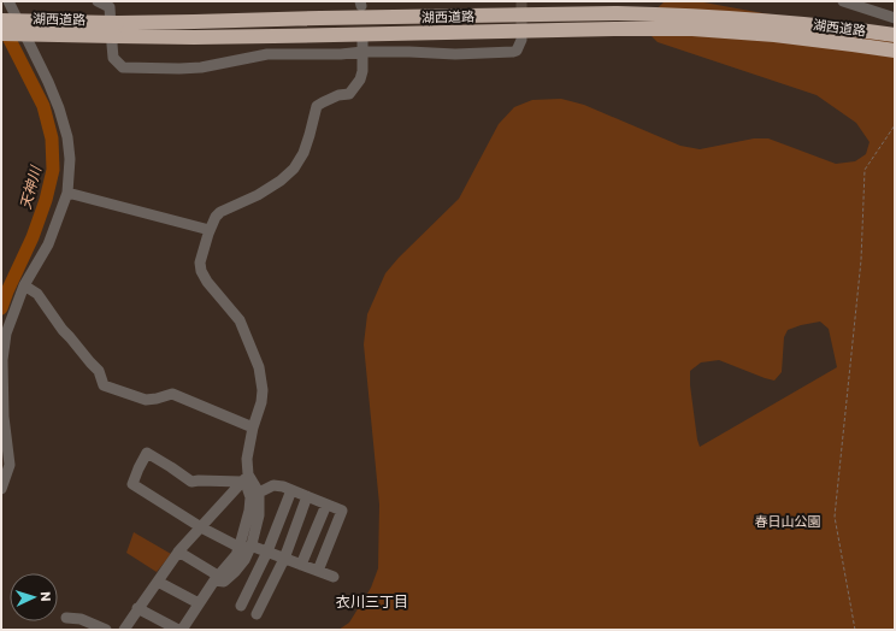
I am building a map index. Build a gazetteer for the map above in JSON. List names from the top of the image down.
{
  "streets": {
    "highway": ["湖西道路"]
  },
  "districts": ["衣川三丁目"],
  "water": ["天神川"],
  "parks": ["春日山公園"],
  "north": "right"
}
